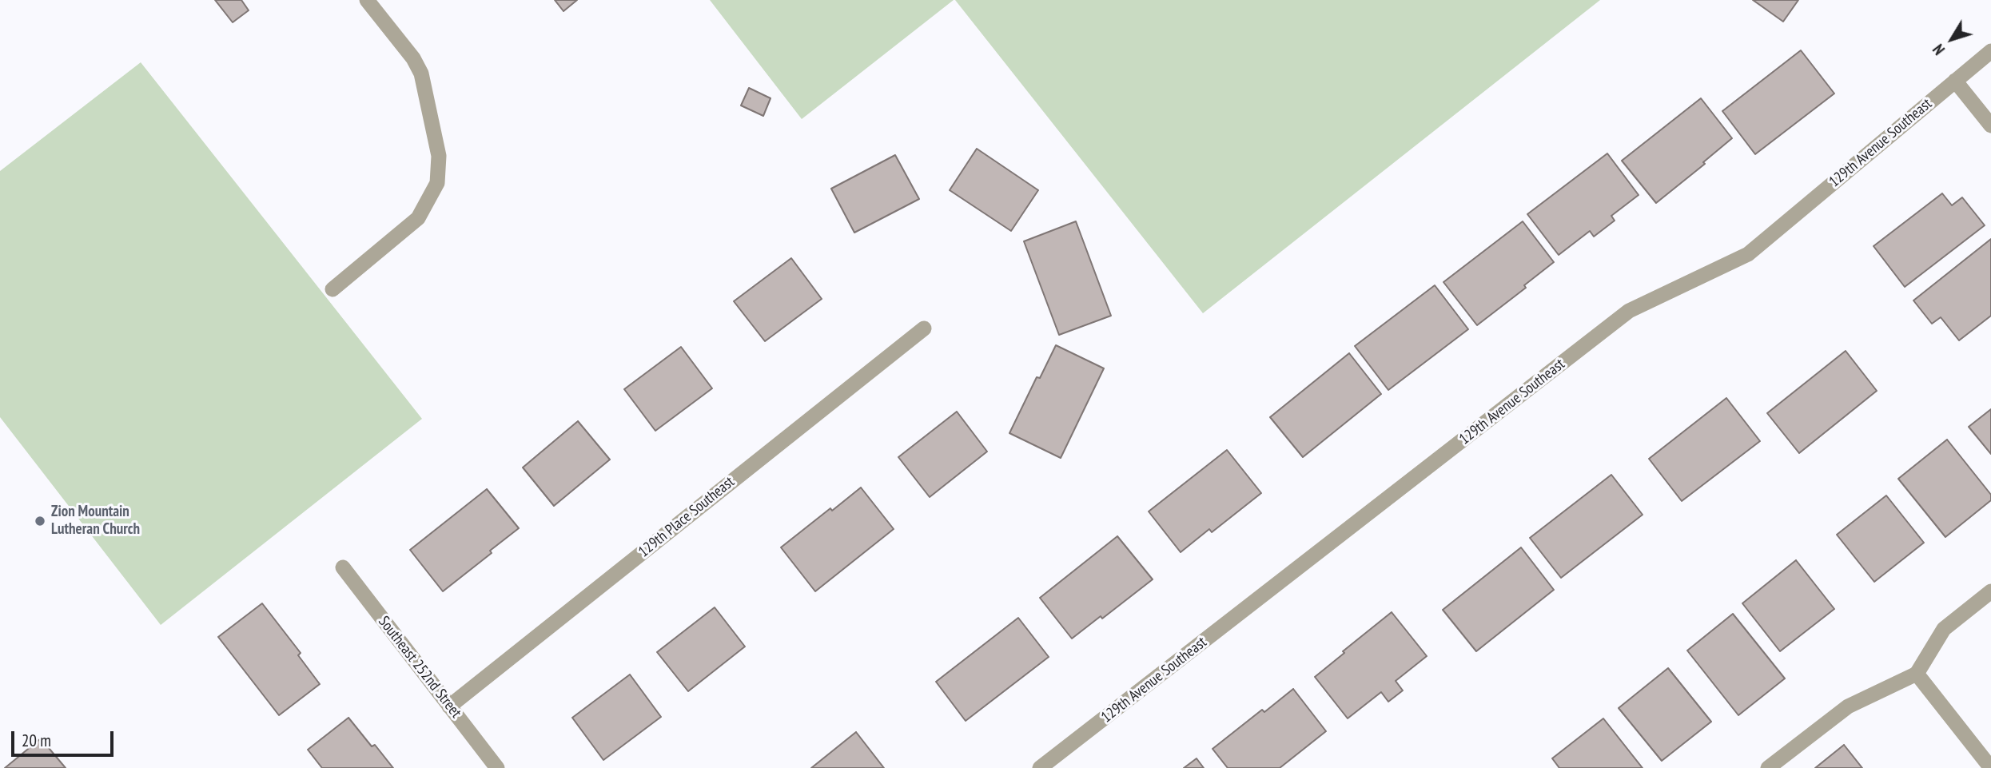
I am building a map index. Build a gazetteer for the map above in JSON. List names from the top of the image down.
{
  "streets": {
    "street": ["129th Avenue Southeast", "129th Place Southeast", "Southeast 252nd Street"]
  },
  "crossings": [
    ["129th Place Southeast", "Southeast 252nd Street"]
  ],
  "places": ["Zion Mountain Lutheran Church"],
  "scale_bar": "20 m",
  "north": "bottom left"
}
